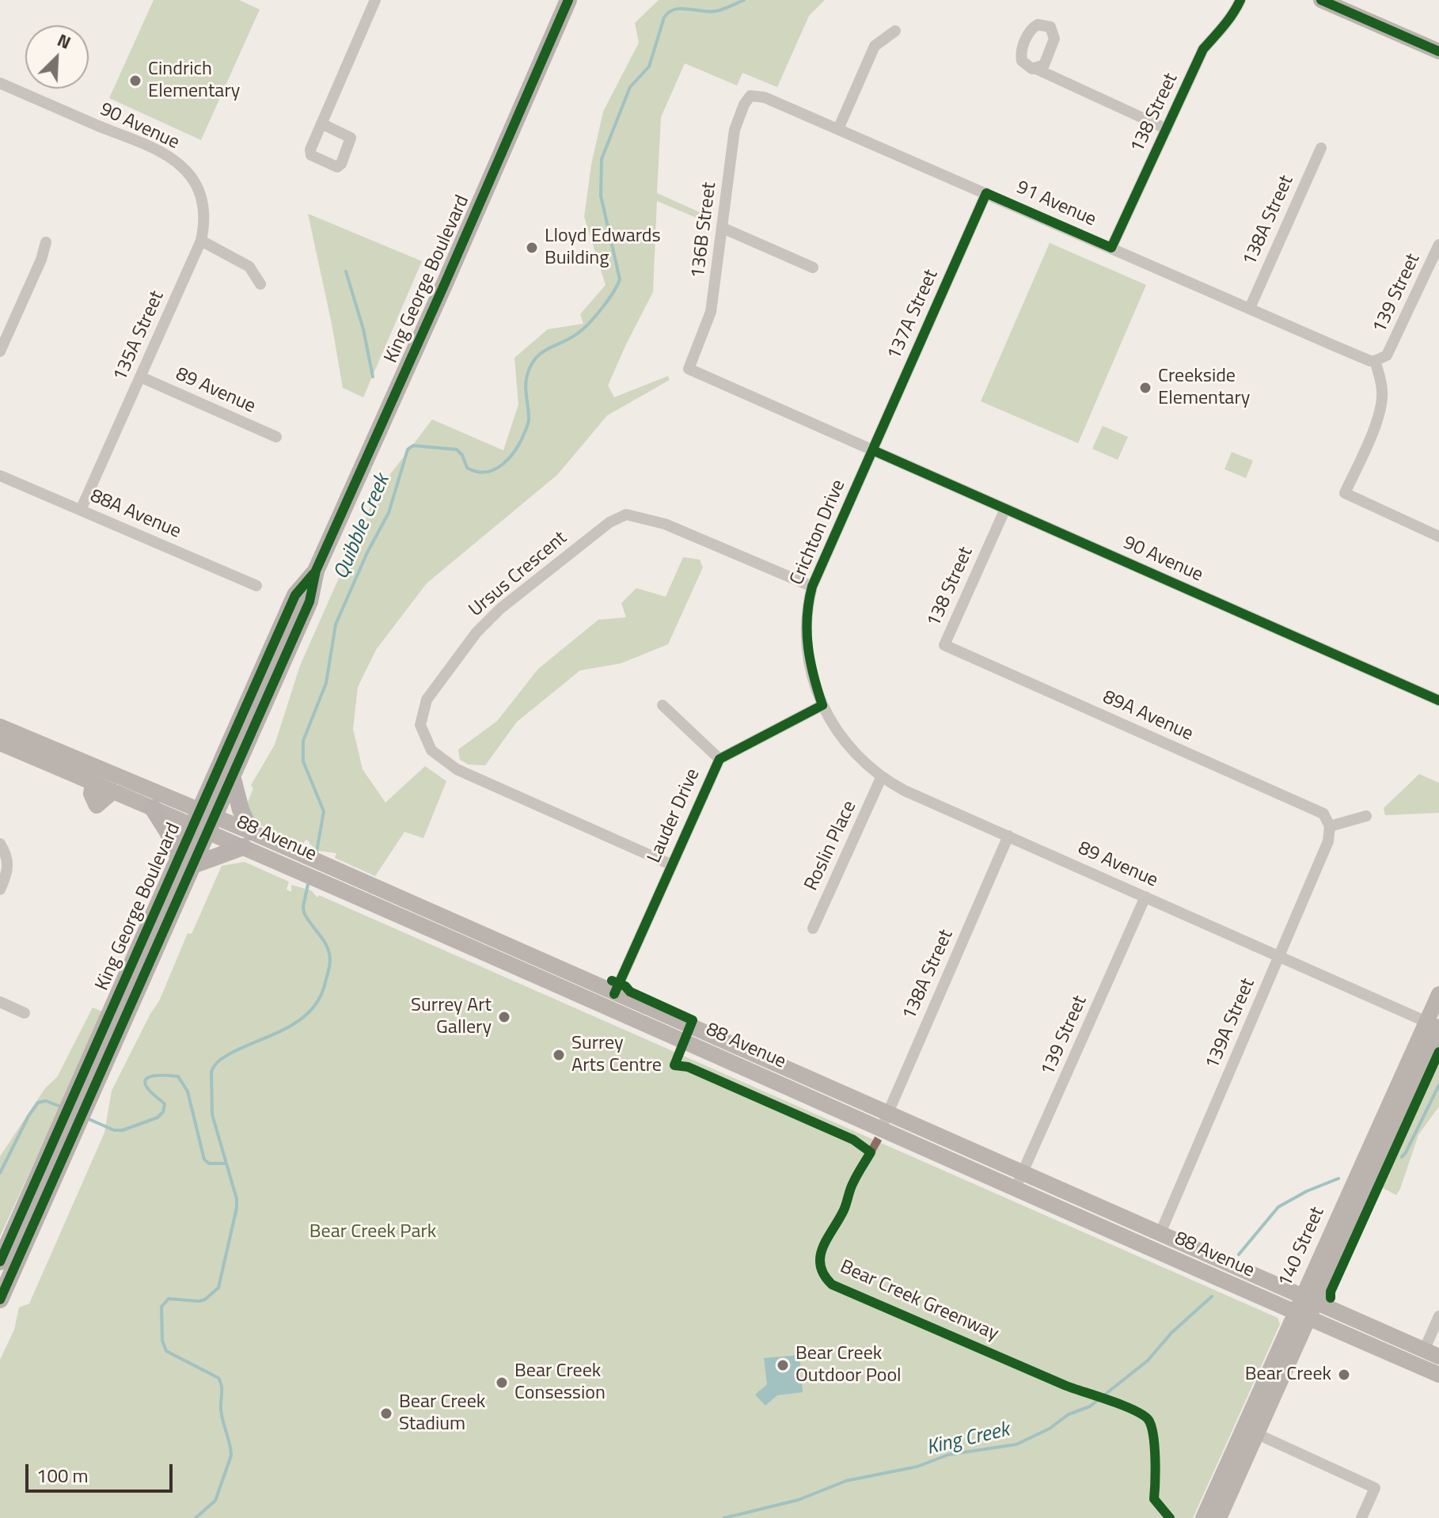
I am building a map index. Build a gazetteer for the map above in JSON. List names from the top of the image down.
{
  "streets": {
    "main road": ["King George Boulevard", "88 Avenue", "140 Street"],
    "street": [
      "138 Street",
      "90 Avenue",
      "91 Avenue",
      "138A Street",
      "136B Street",
      "139 Street",
      "137A Street",
      "135A Street",
      "89 Avenue",
      "88A Avenue",
      "Crichton Drive",
      "Ursus Crescent",
      "89A Avenue",
      "Lauder Drive",
      "Roslin Place",
      "139A Street"
    ],
    "cycle path": ["Bear Creek Greenway"]
  },
  "crossings": [
    ["138 Street", "90 Avenue"],
    ["138 Street", "91 Avenue"],
    ["138 Street", "89A Avenue"],
    ["90 Avenue", "136B Street"],
    ["90 Avenue", "137A Street"],
    ["90 Avenue", "135A Street"],
    ["90 Avenue", "Crichton Drive"],
    ["91 Avenue", "138A Street"],
    ["91 Avenue", "136B Street"],
    ["91 Avenue", "139 Street"],
    ["91 Avenue", "137A Street"],
    ["138A Street", "89 Avenue"],
    ["138A Street", "88 Avenue"],
    ["King George Boulevard", "88 Avenue"],
    ["139 Street", "89 Avenue"],
    ["139 Street", "88 Avenue"],
    ["137A Street", "Crichton Drive"],
    ["135A Street", "89 Avenue"],
    ["135A Street", "88A Avenue"],
    ["89 Avenue", "Crichton Drive"],
    ["89 Avenue", "Lauder Drive"],
    ["89 Avenue", "Roslin Place"],
    ["89 Avenue", "139A Street"],
    ["89 Avenue", "140 Street"],
    ["Crichton Drive", "Ursus Crescent"],
    ["Crichton Drive", "Lauder Drive"],
    ["Ursus Crescent", "Lauder Drive"],
    ["89A Avenue", "139A Street"],
    ["Lauder Drive", "88 Avenue"],
    ["88 Avenue", "139A Street"],
    ["88 Avenue", "140 Street"]
  ],
  "water": ["Quibble Creek", "King Creek"],
  "parks": ["Bear Creek Park"],
  "places": [
    "Cindrich Elementary",
    "Lloyd Edwards Building",
    "Creekside Elementary",
    "Surrey Art Gallery",
    "Surrey Arts Centre",
    "Bear Creek Outdoor Pool",
    "Bear Creek",
    "Bear Creek Consession",
    "Bear Creek Stadium"
  ],
  "scale_bar": "100 m",
  "north": "top right"
}
